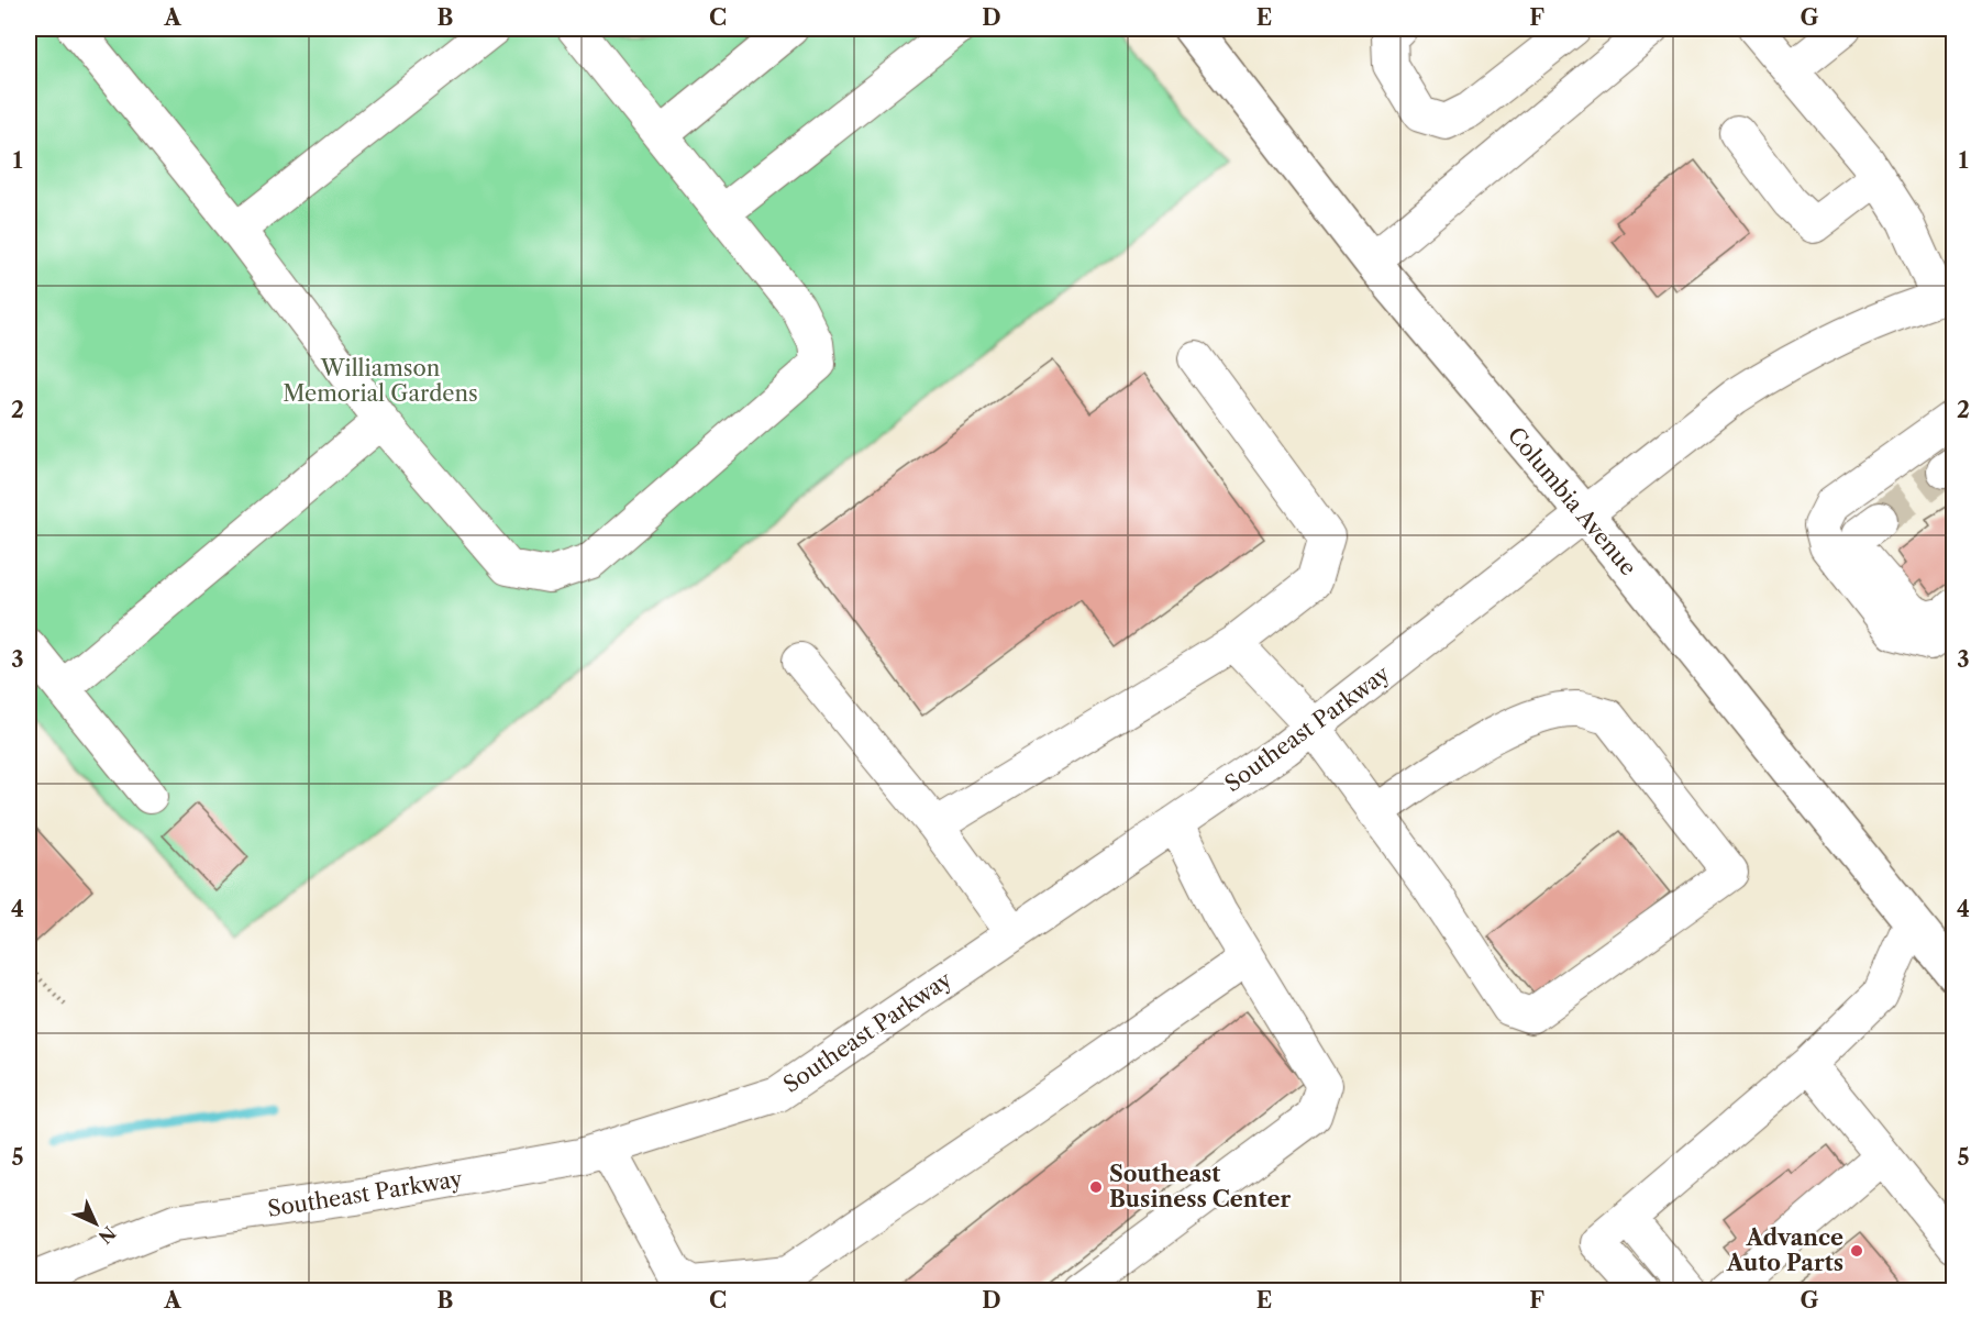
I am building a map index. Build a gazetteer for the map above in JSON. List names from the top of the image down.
{
  "streets": {
    "main road": ["Columbia Avenue"],
    "street": ["Southeast Parkway"]
  },
  "crossings": [
    ["Columbia Avenue", "Southeast Parkway"]
  ],
  "parks": ["Williamson Memorial Gardens"],
  "places": ["Southeast Business Center", "Advance Auto Parts"],
  "north": "bottom right",
  "grid": {
    "columns": [
      "A",
      "B",
      "C",
      "D",
      "E",
      "F",
      "G"
    ],
    "rows": [
      "1",
      "2",
      "3",
      "4",
      "5"
    ]
  }
}
